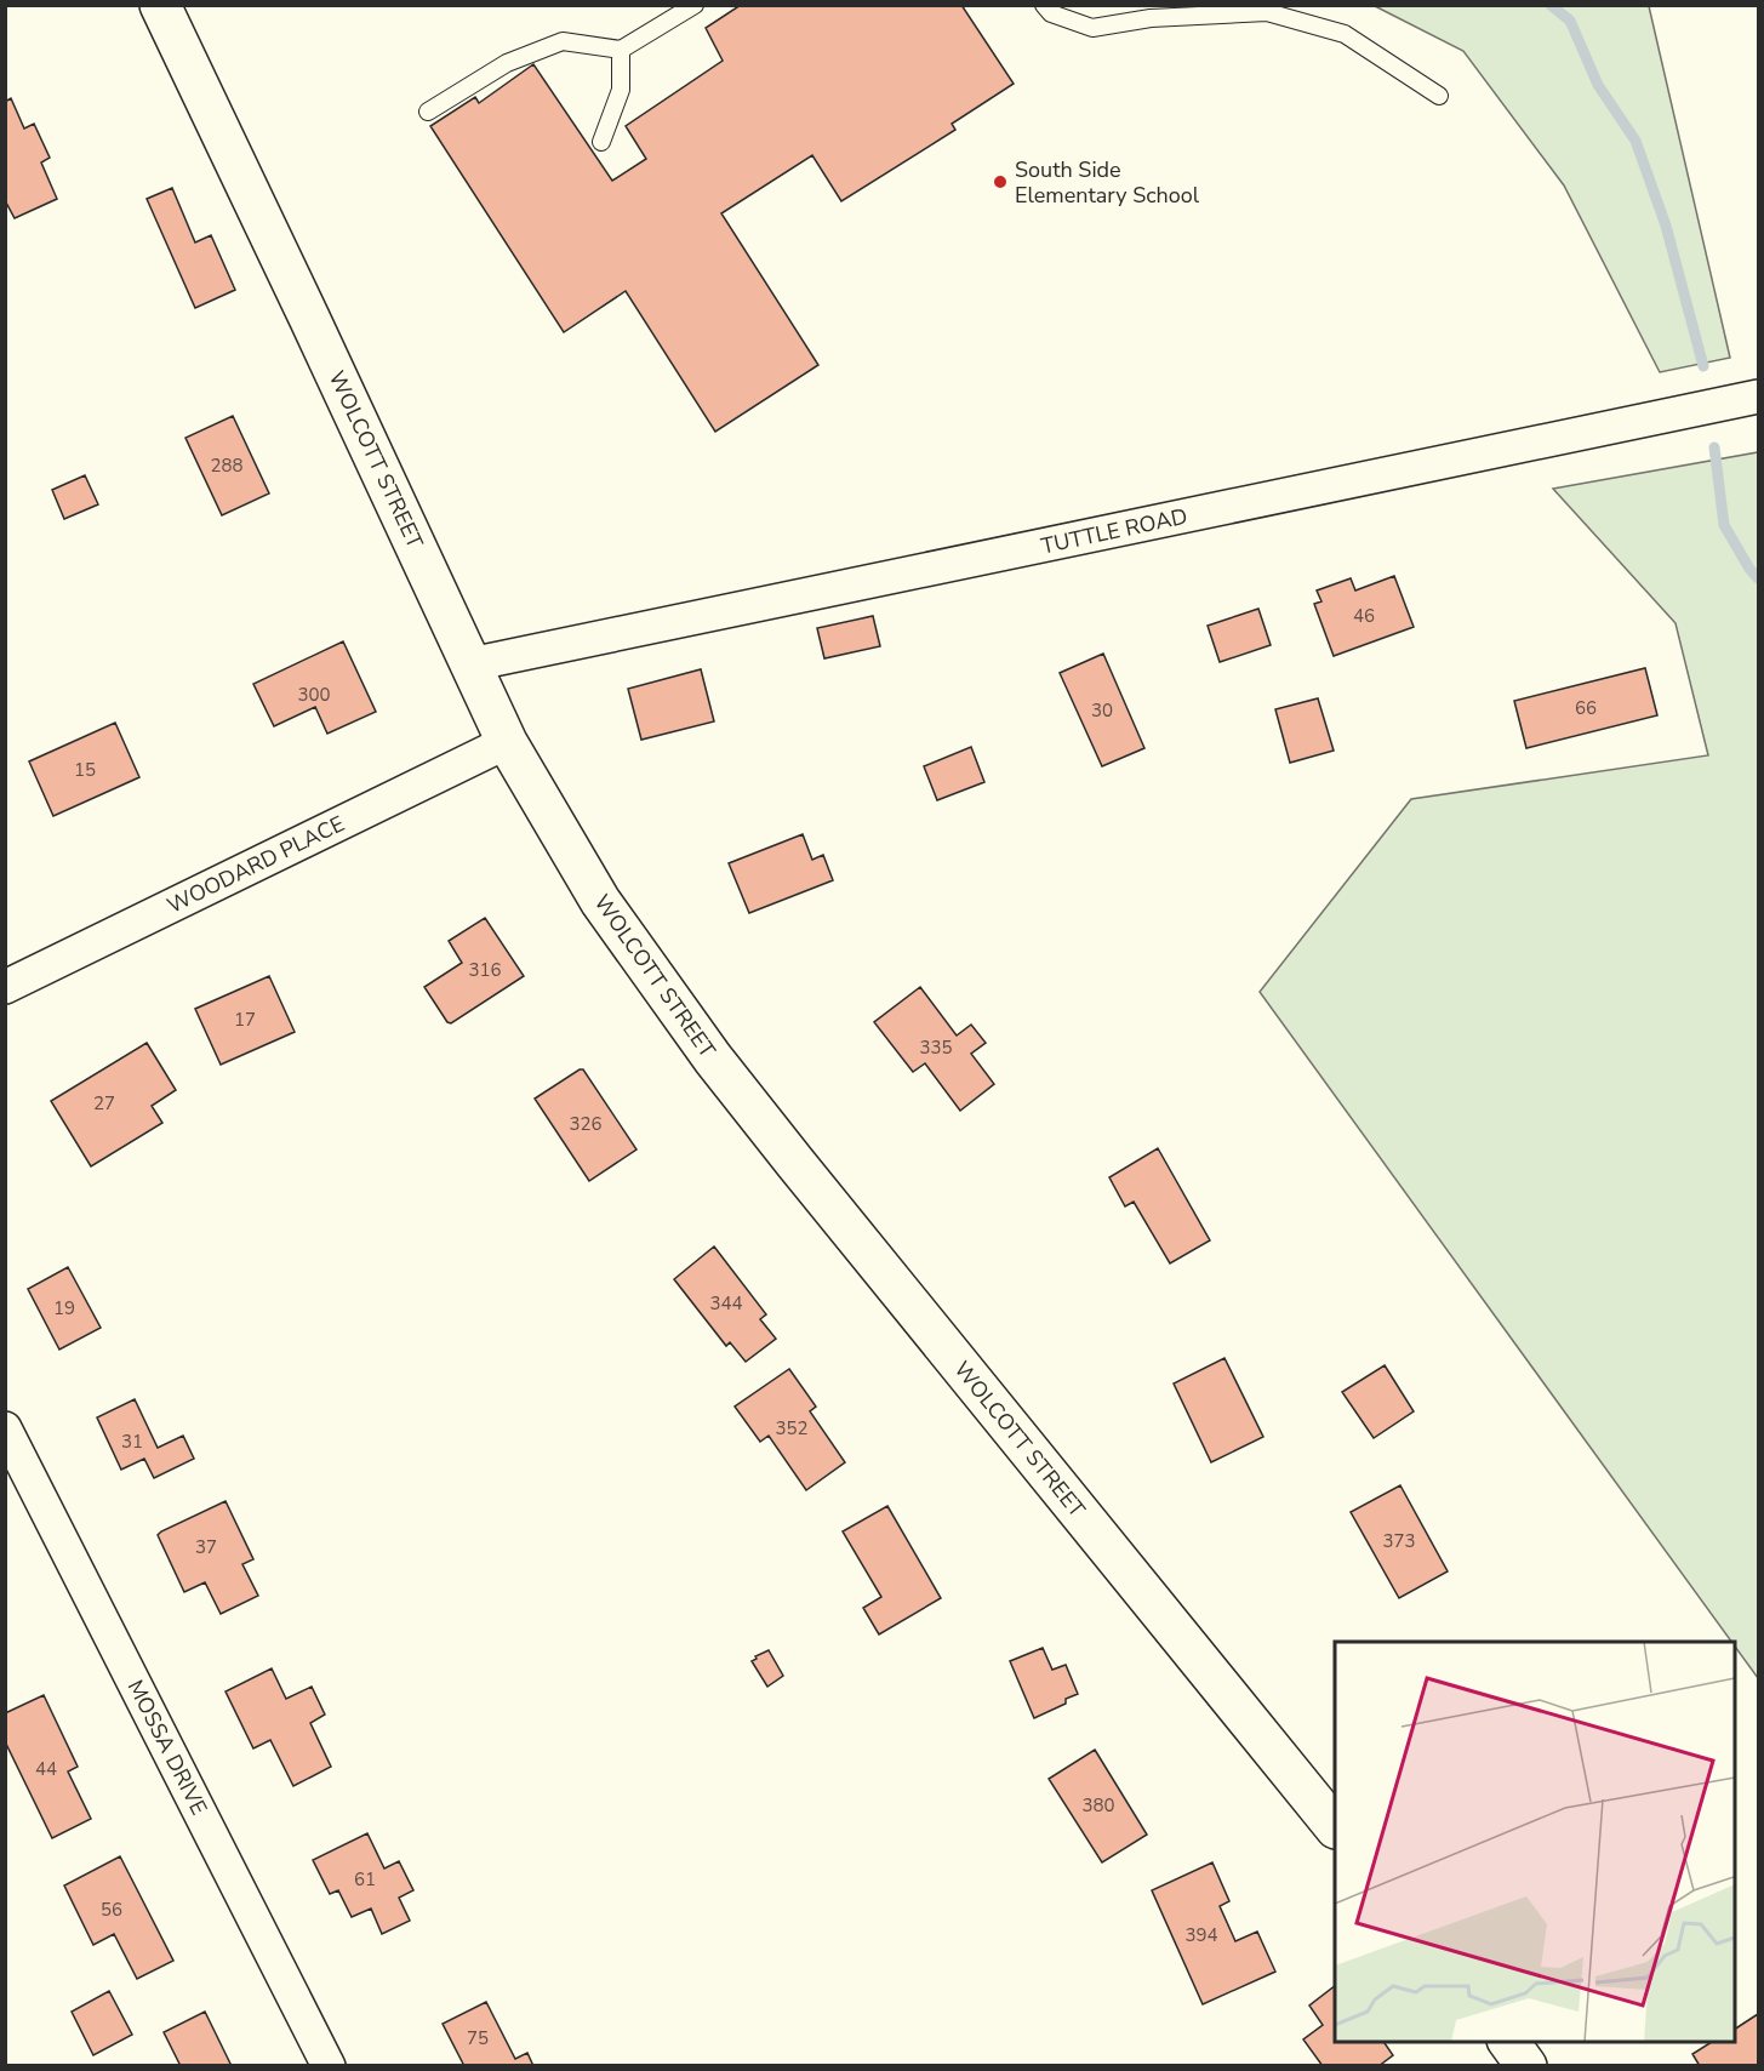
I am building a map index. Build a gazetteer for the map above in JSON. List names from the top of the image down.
{
  "streets": {
    "main road": ["WOLCOTT STREET"],
    "street": ["TUTTLE ROAD", "WOODARD PLACE", "MOSSA DRIVE"]
  },
  "crossings": [
    ["WOLCOTT STREET", "TUTTLE ROAD"],
    ["WOLCOTT STREET", "WOODARD PLACE"]
  ],
  "places": ["South Side Elementary School"],
  "house_numbers": [
    "288",
    "46",
    "300",
    "66",
    "30",
    "15",
    "316",
    "17",
    "335",
    "27",
    "326",
    "344",
    "19",
    "352",
    "31",
    "373",
    "37",
    "44",
    "380",
    "61",
    "56",
    "394",
    "75"
  ]
}
